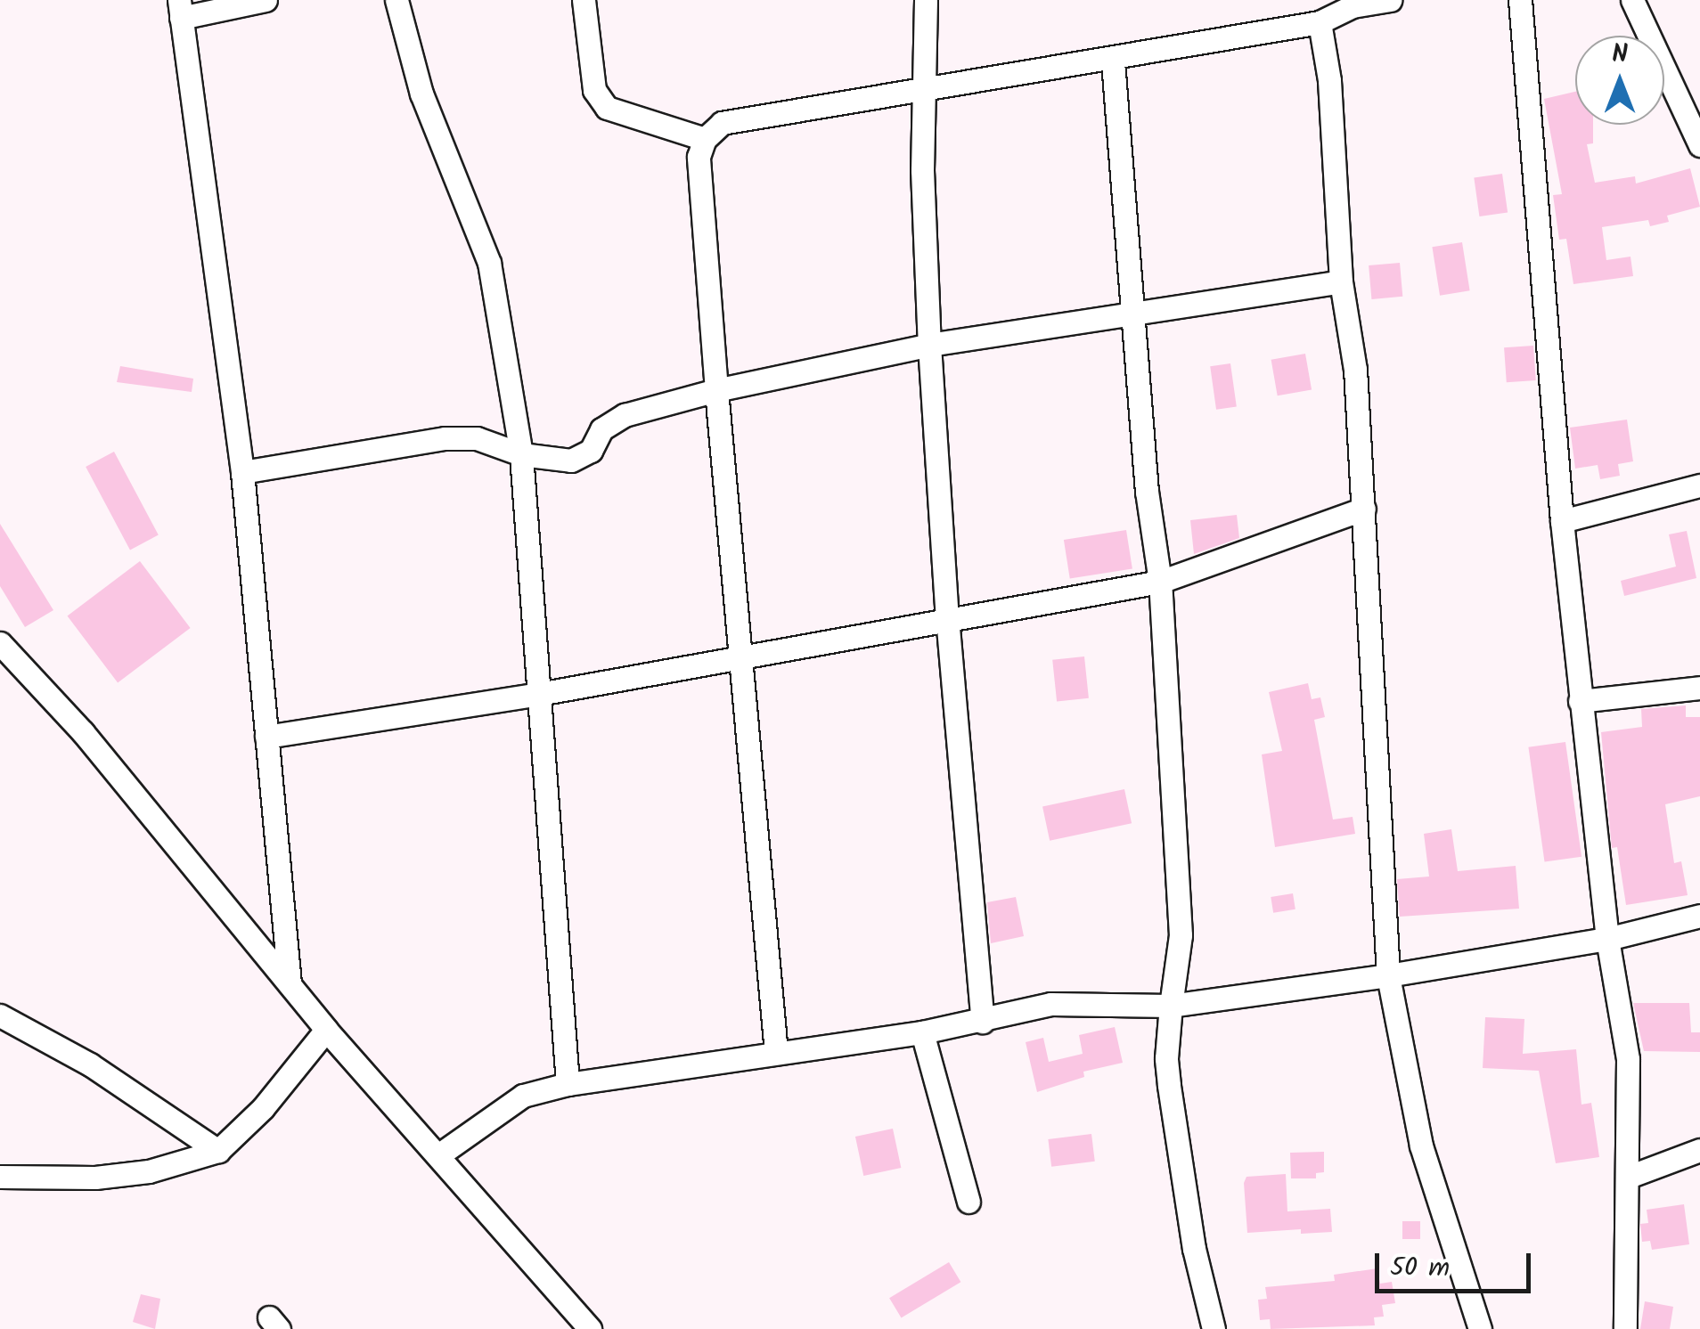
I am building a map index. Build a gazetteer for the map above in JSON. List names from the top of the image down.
{
  "scale_bar": "50 m",
  "north": "top"
}
